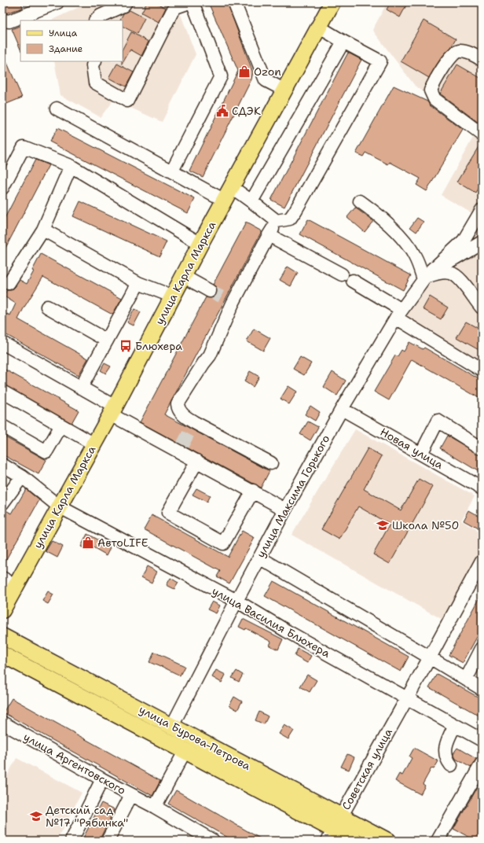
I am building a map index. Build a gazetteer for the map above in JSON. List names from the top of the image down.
{
  "streets": {
    "main road": ["улица Карла Маркса", "улица Бурова-Петрова"],
    "street": [
      "Новая улица",
      "улица Максима Горького",
      "улица Василия Блюхера",
      "улица Аргентовского",
      "Советская улица"
    ]
  },
  "crossings": [
    ["улица Карла Маркса", "улица Василия Блюхера"],
    ["Новая улица", "улица Максима Горького"],
    ["улица Максима Горького", "улица Василия Блюхера"],
    ["улица Максима Горького", "улица Бурова-Петрова"],
    ["улица Василия Блюхера", "Советская улица"],
    ["улица Бурова-Петрова", "Советская улица"]
  ],
  "places": {
    "shop": ["Ozon", "АвтоLIFE"],
    "public building": ["СДЭК"],
    "bus stop": ["Блюхера"],
    "school or university": ["Школа №50", "Детский сад №17 \"Рябинка\""]
  },
  "legend": ["Улица", "Здание"]
}
